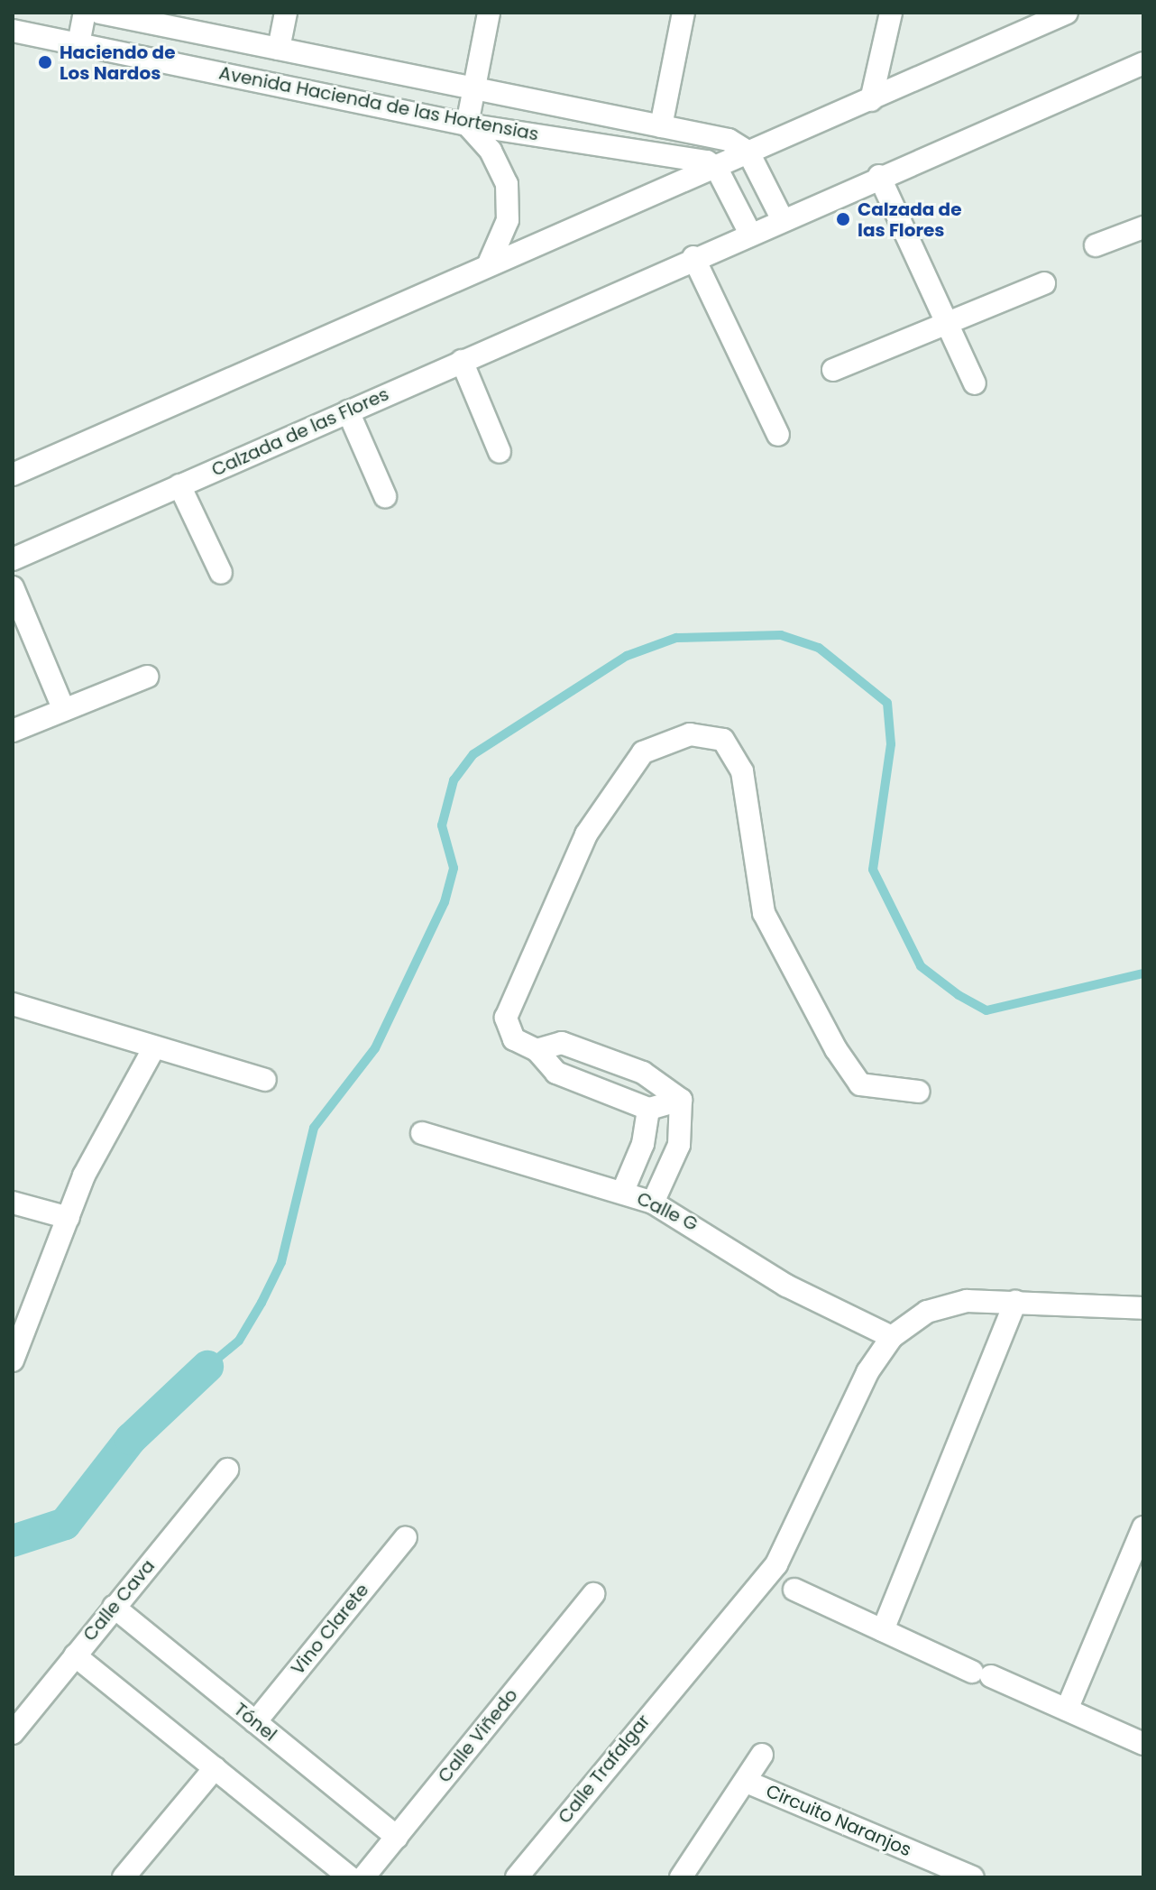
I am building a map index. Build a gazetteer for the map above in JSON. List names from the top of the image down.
{
  "streets": {
    "street": [
      "Avenida Hacienda de las Hortensias",
      "Calzada de las Flores",
      "Calle G",
      "Calle Cava",
      "Vino Clarete",
      "Tónel",
      "Calle Viñedo",
      "Calle Trafalgar",
      "Circuito Naranjos"
    ]
  },
  "crossings": [
    ["Calle G", "Calle Trafalgar"],
    ["Calle Cava", "Tónel"],
    ["Vino Clarete", "Tónel"],
    ["Tónel", "Calle Viñedo"]
  ],
  "places": ["Haciendo de Los Nardos", "Calzada de las Flores"]
}
